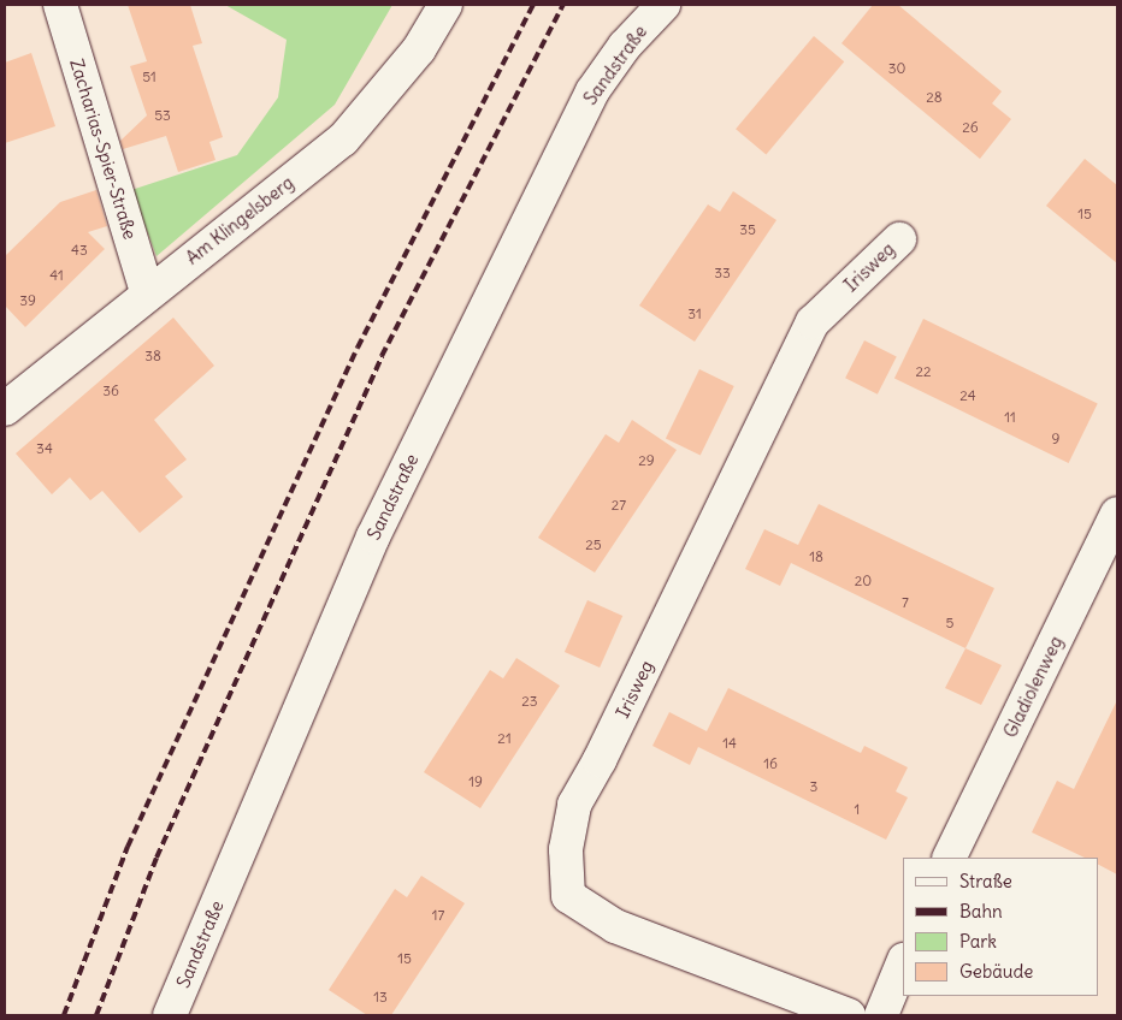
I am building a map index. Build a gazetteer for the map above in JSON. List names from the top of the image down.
{
  "streets": {
    "street": [
      "Sandstraße",
      "Zacharias-Spier-Straße",
      "Am Klingelsberg",
      "Irisweg",
      "Gladiolenweg"
    ]
  },
  "crossings": [
    ["Zacharias-Spier-Straße", "Am Klingelsberg"]
  ],
  "house_numbers": [
    "30",
    "51",
    "28",
    "53",
    "26",
    "15",
    "35",
    "43",
    "33",
    "41",
    "39",
    "31",
    "38",
    "22",
    "36",
    "24",
    "11",
    "9",
    "34",
    "29",
    "27",
    "25",
    "18",
    "20",
    "7",
    "5",
    "23",
    "21",
    "14",
    "16",
    "19",
    "3",
    "1",
    "17",
    "15",
    "13"
  ],
  "legend": [
    "Straße",
    "Bahn",
    "Park",
    "Gebäude"
  ]
}
